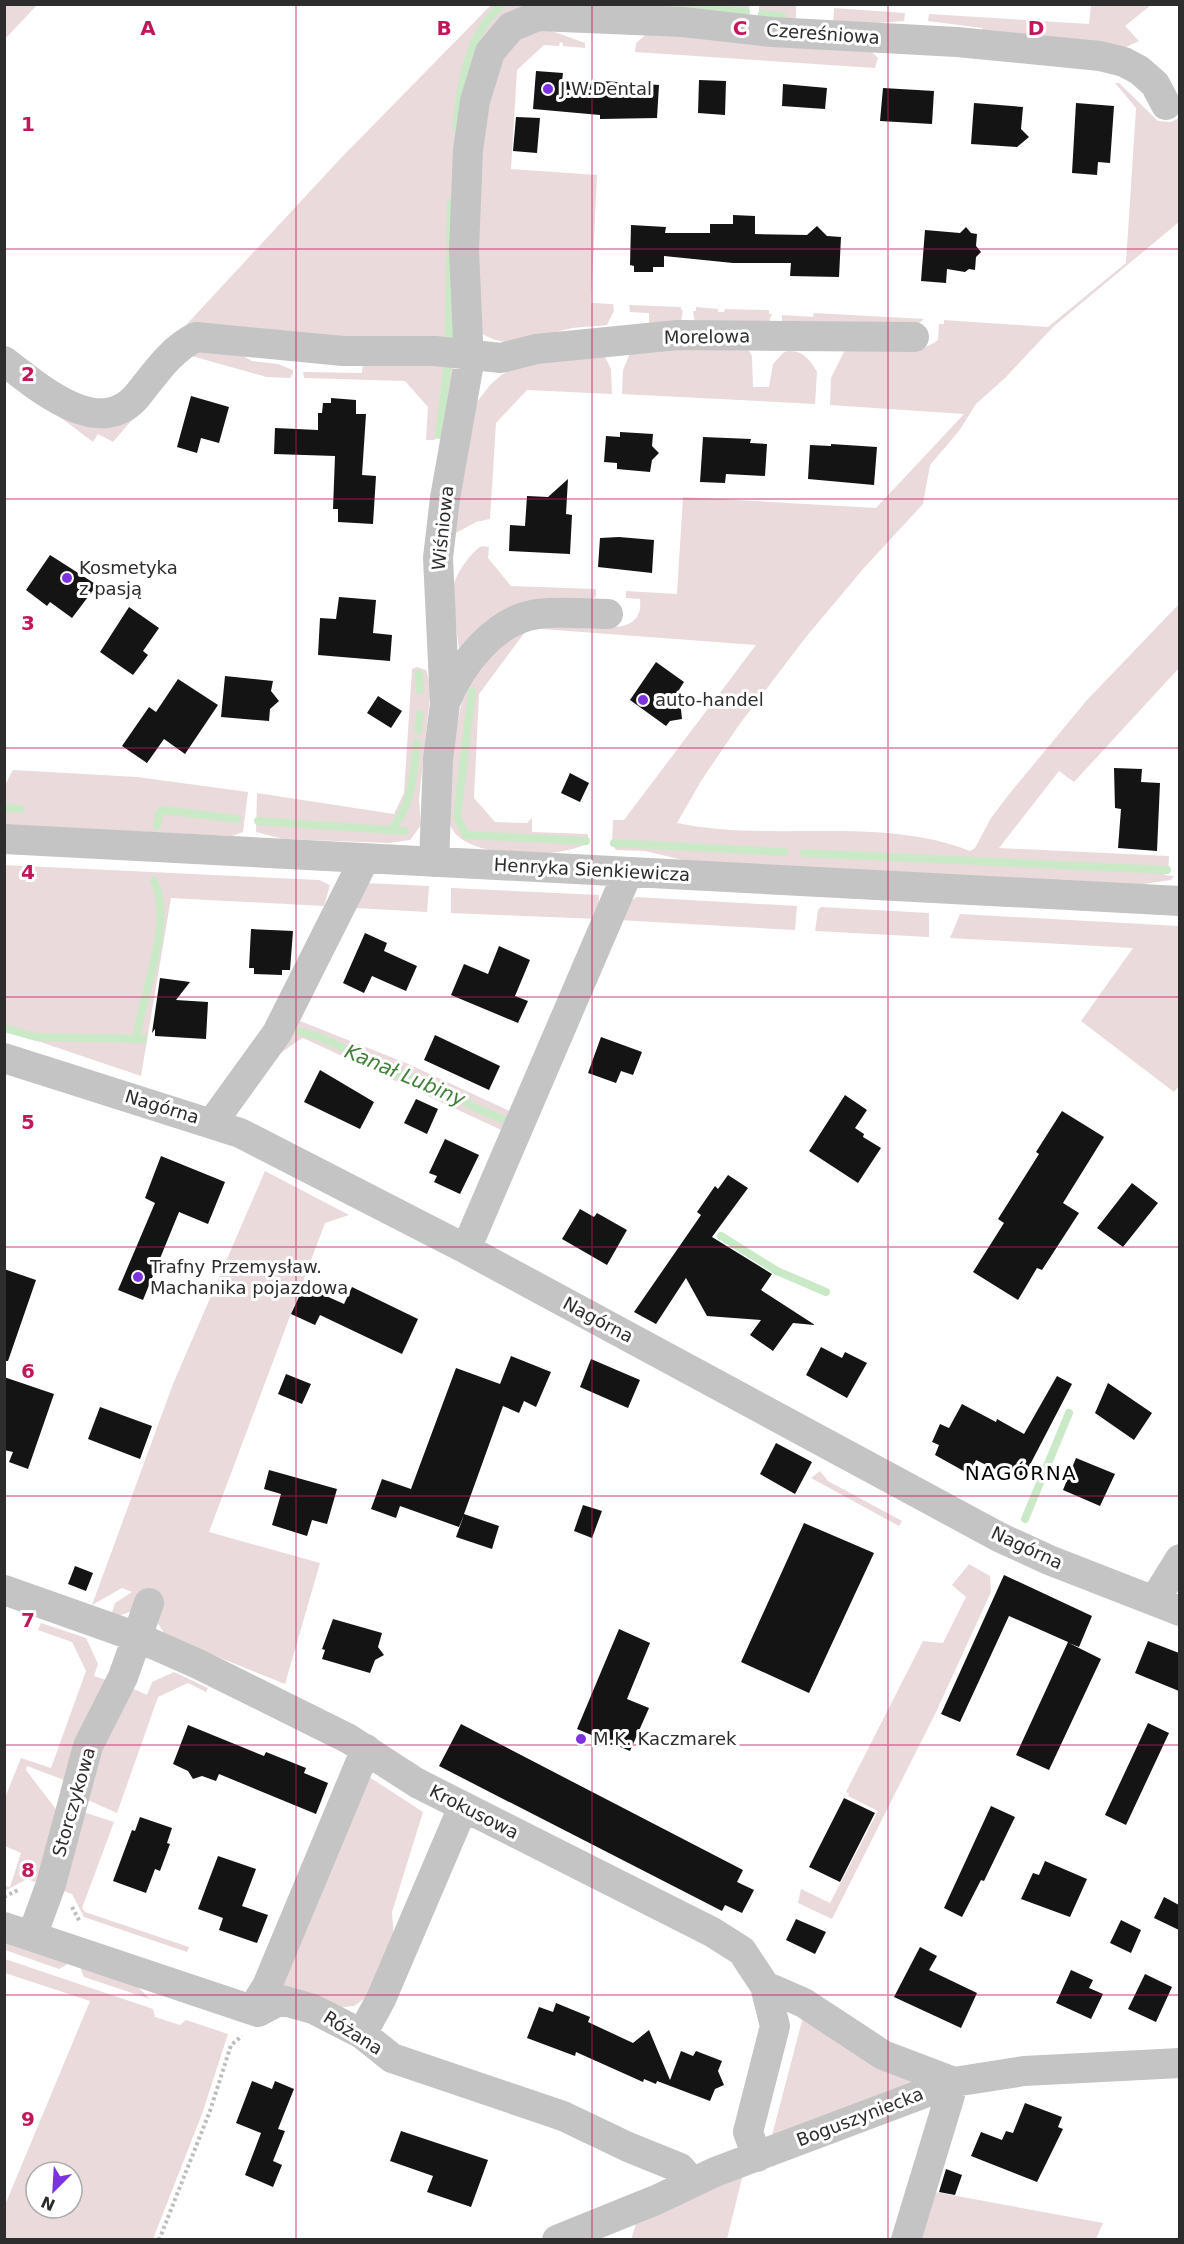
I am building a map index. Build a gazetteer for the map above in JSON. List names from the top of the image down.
{
  "streets": {
    "street": [
      "Czereśniowa",
      "Morelowa",
      "Wiśniowa",
      "Henryka Sienkiewicza",
      "Nagórna",
      "Storczykowa",
      "Krokusowa",
      "Różana",
      "Boguszyniecka"
    ]
  },
  "crossings": [
    ["Czereśniowa", "Morelowa"],
    ["Czereśniowa", "Wiśniowa"],
    ["Morelowa", "Wiśniowa"],
    ["Wiśniowa", "Henryka Sienkiewicza"],
    ["Storczykowa", "Krokusowa"],
    ["Krokusowa", "Boguszyniecka"],
    ["Różana", "Boguszyniecka"]
  ],
  "districts": ["NAGÓRNA"],
  "water": ["Kanał Lubiny"],
  "places": [
    "J.W.Dental",
    "Kosmetyka z pasją",
    "auto-handel",
    "Trafny Przemysław. Machanika pojazdowa",
    "M.K. Kaczmarek"
  ],
  "north": "bottom left",
  "grid": {
    "columns": [
      "A",
      "B",
      "C",
      "D"
    ],
    "rows": [
      "1",
      "2",
      "3",
      "4",
      "5",
      "6",
      "7",
      "8",
      "9"
    ]
  }
}
